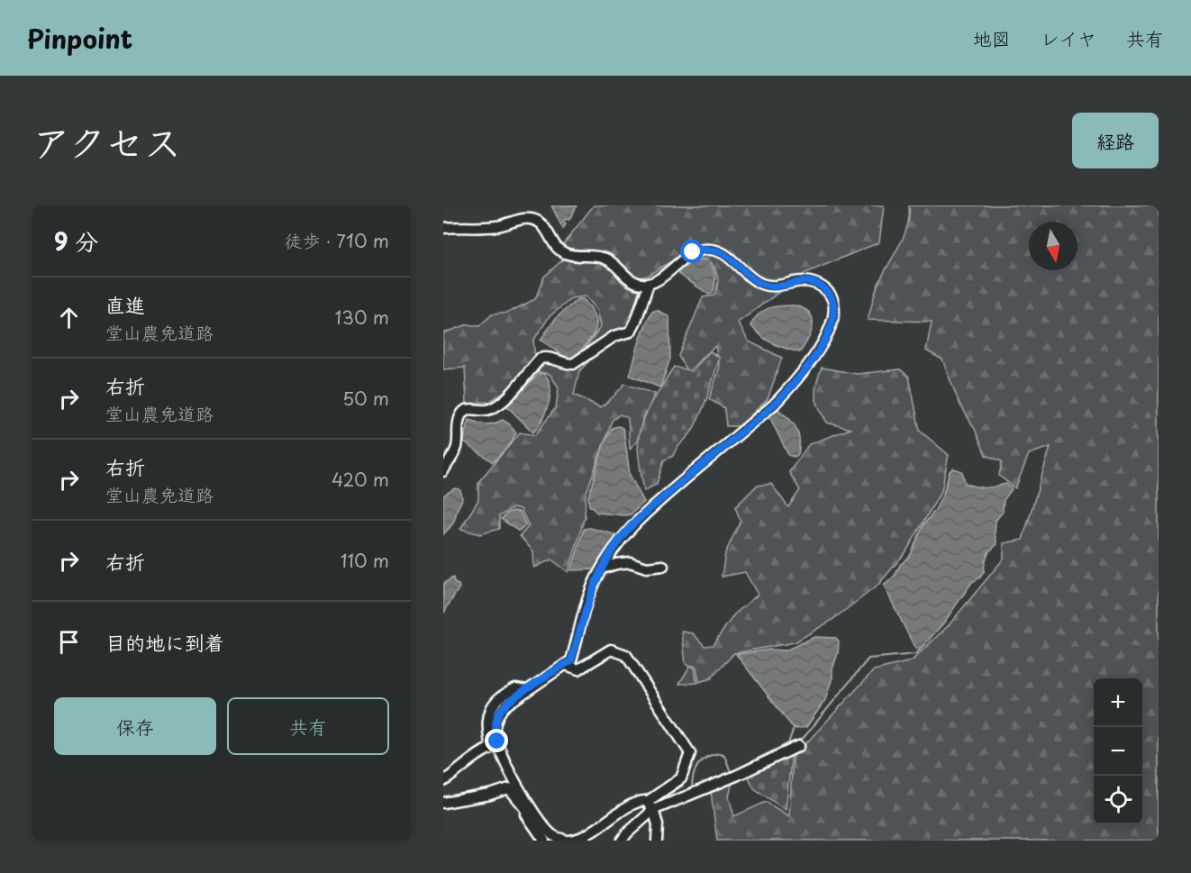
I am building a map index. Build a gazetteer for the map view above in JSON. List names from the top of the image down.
{
  "north": "bottom",
  "page": {
    "header": "Pinpoint",
    "nav": ["地図", "レイヤ", "共有"],
    "title": "アクセス",
    "buttons": [
      "経路",
      ["保存", "共有"]
    ],
    "heading": ["9 分", "徒歩 · 710 m"],
    "list": [
      ["直進", "堂山農免道路", "130 m"],
      ["右折", "堂山農免道路", "50 m"],
      ["右折", "堂山農免道路", "420 m"],
      ["右折", "110 m"],
      "目的地に到着"
    ],
    "map_buttons": ["+", "−"]
  }
}
